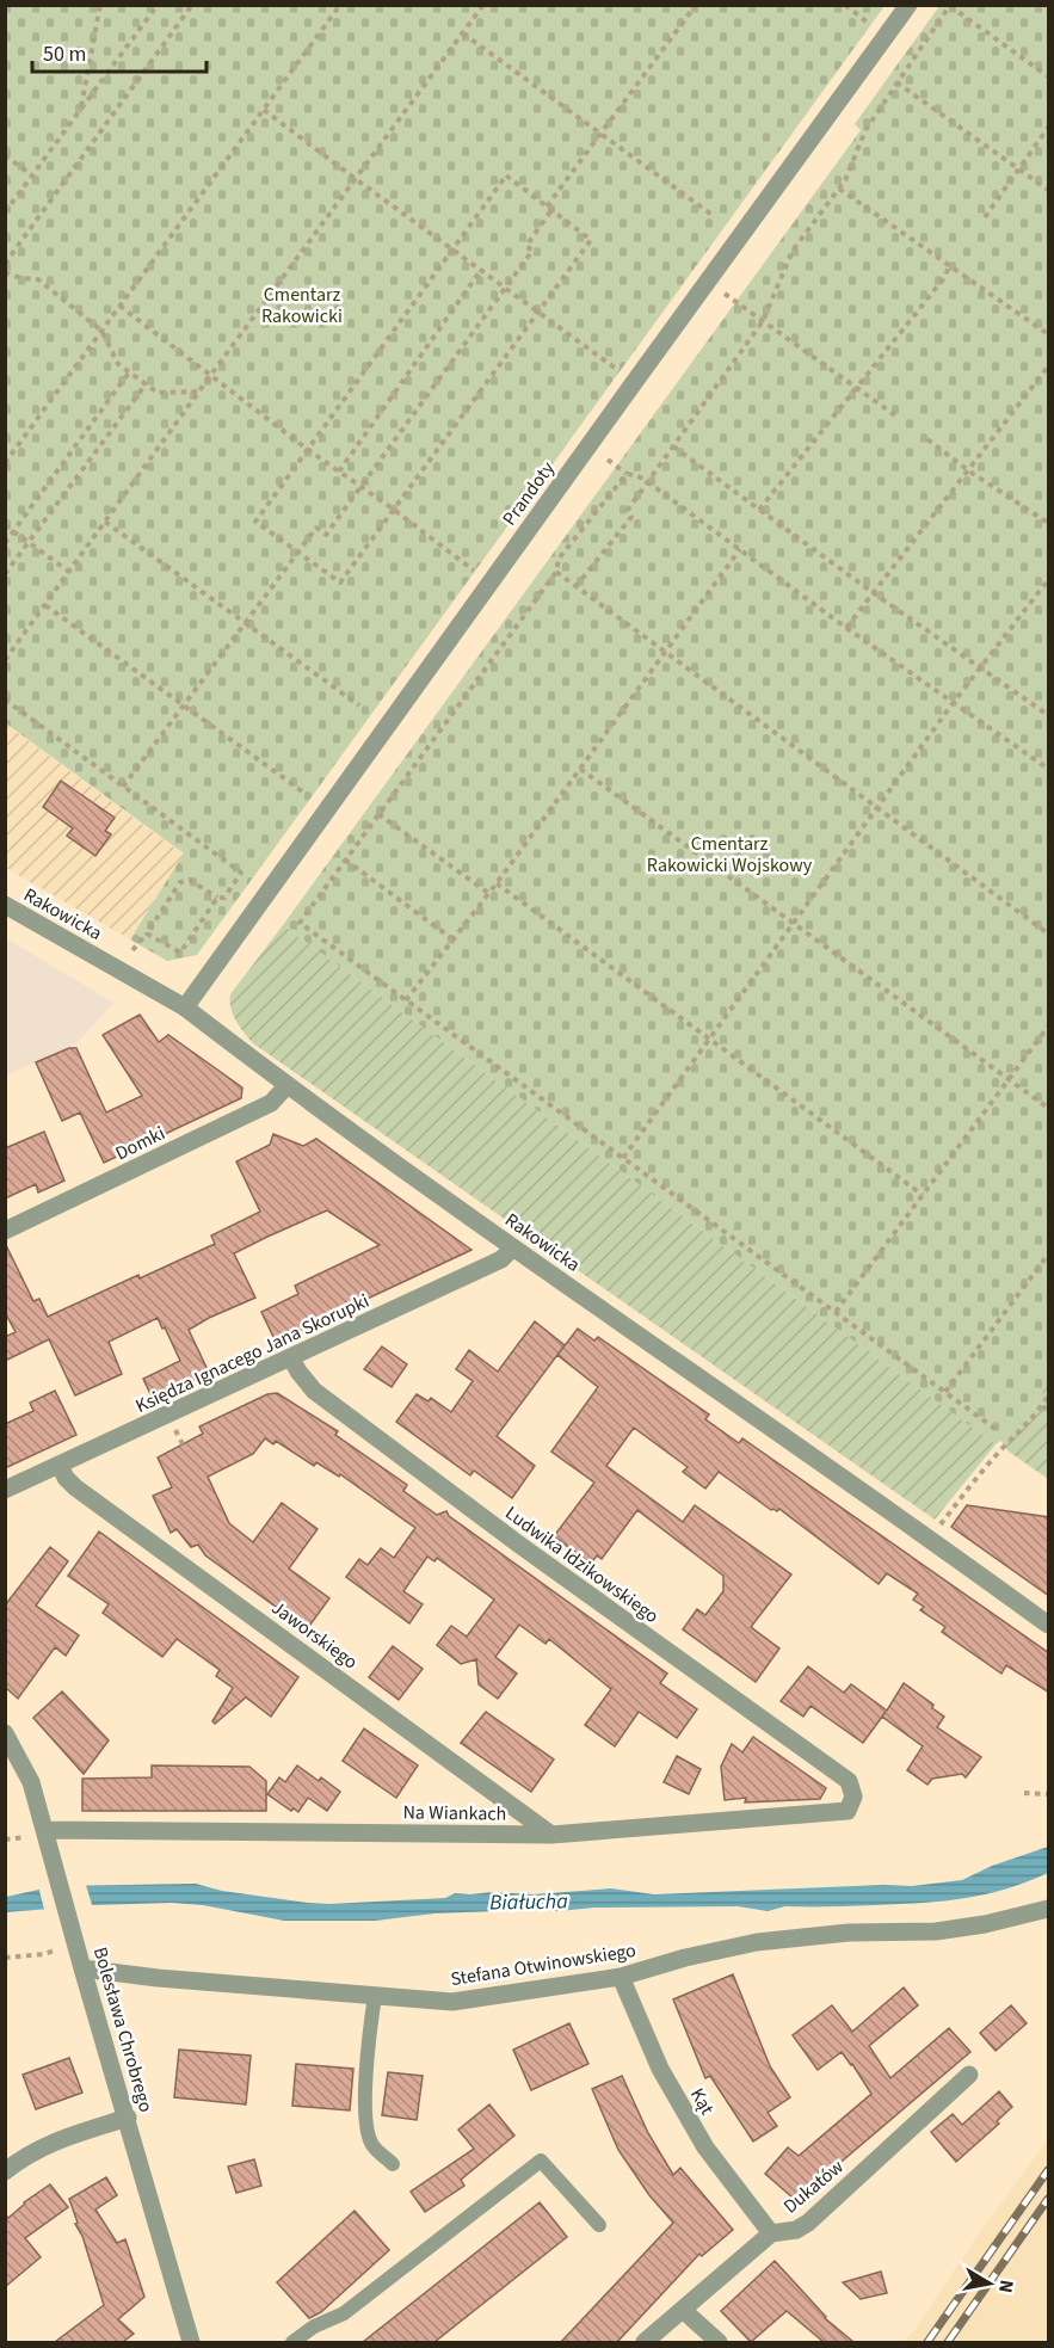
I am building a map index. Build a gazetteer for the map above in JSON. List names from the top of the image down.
{
  "streets": {
    "street": [
      "Prandoty",
      "Rakowicka",
      "Domki",
      "Księdza Ignacego Jana Skorupki",
      "Ludwika Idzikowskiego",
      "Jaworskiego",
      "Na Wiankach",
      "Stefana Otwinowskiego",
      "Bolesława Chrobrego",
      "Kąt",
      "Dukatów"
    ]
  },
  "crossings": [
    ["Prandoty", "Rakowicka"],
    ["Rakowicka", "Domki"],
    ["Rakowicka", "Księdza Ignacego Jana Skorupki"],
    ["Księdza Ignacego Jana Skorupki", "Ludwika Idzikowskiego"],
    ["Księdza Ignacego Jana Skorupki", "Jaworskiego"],
    ["Ludwika Idzikowskiego", "Na Wiankach"],
    ["Jaworskiego", "Na Wiankach"],
    ["Na Wiankach", "Bolesława Chrobrego"],
    ["Stefana Otwinowskiego", "Bolesława Chrobrego"],
    ["Stefana Otwinowskiego", "Kąt"],
    ["Kąt", "Dukatów"]
  ],
  "water": ["Białucha"],
  "parks": ["Cmentarz Rakowicki", "Cmentarz Rakowicki Wojskowy"],
  "scale_bar": "50 m",
  "north": "right"
}
